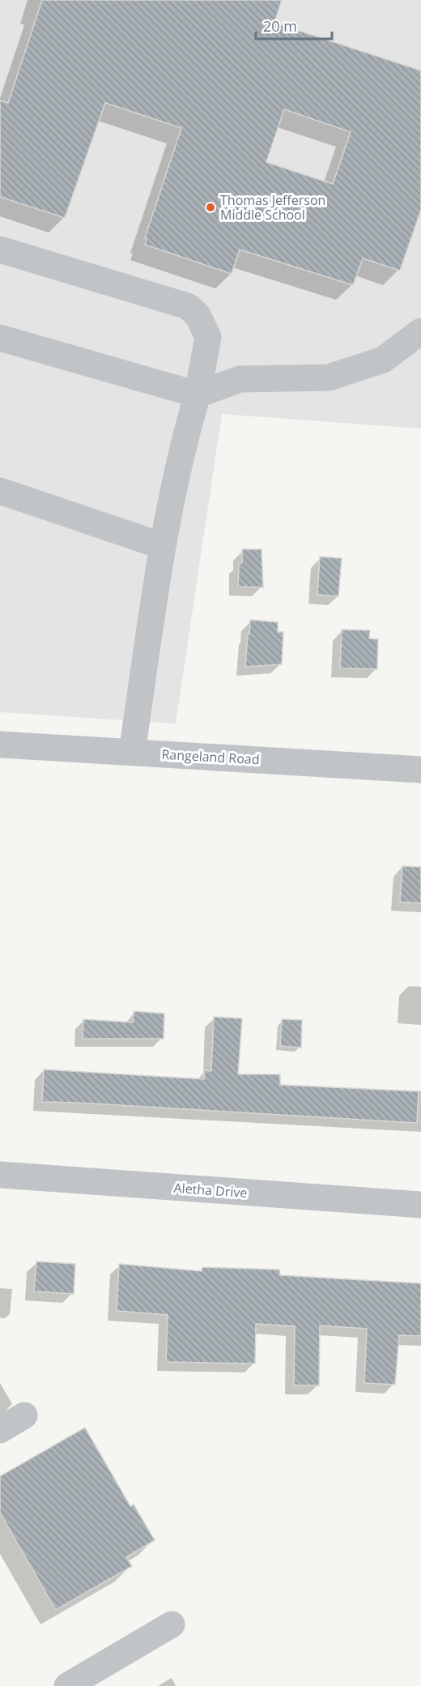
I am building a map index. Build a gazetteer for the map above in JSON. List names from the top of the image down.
{
  "streets": {
    "street": ["Rangeland Road", "Aletha Drive"]
  },
  "places": ["Thomas Jefferson Middle School"],
  "scale_bar": "20 m"
}
